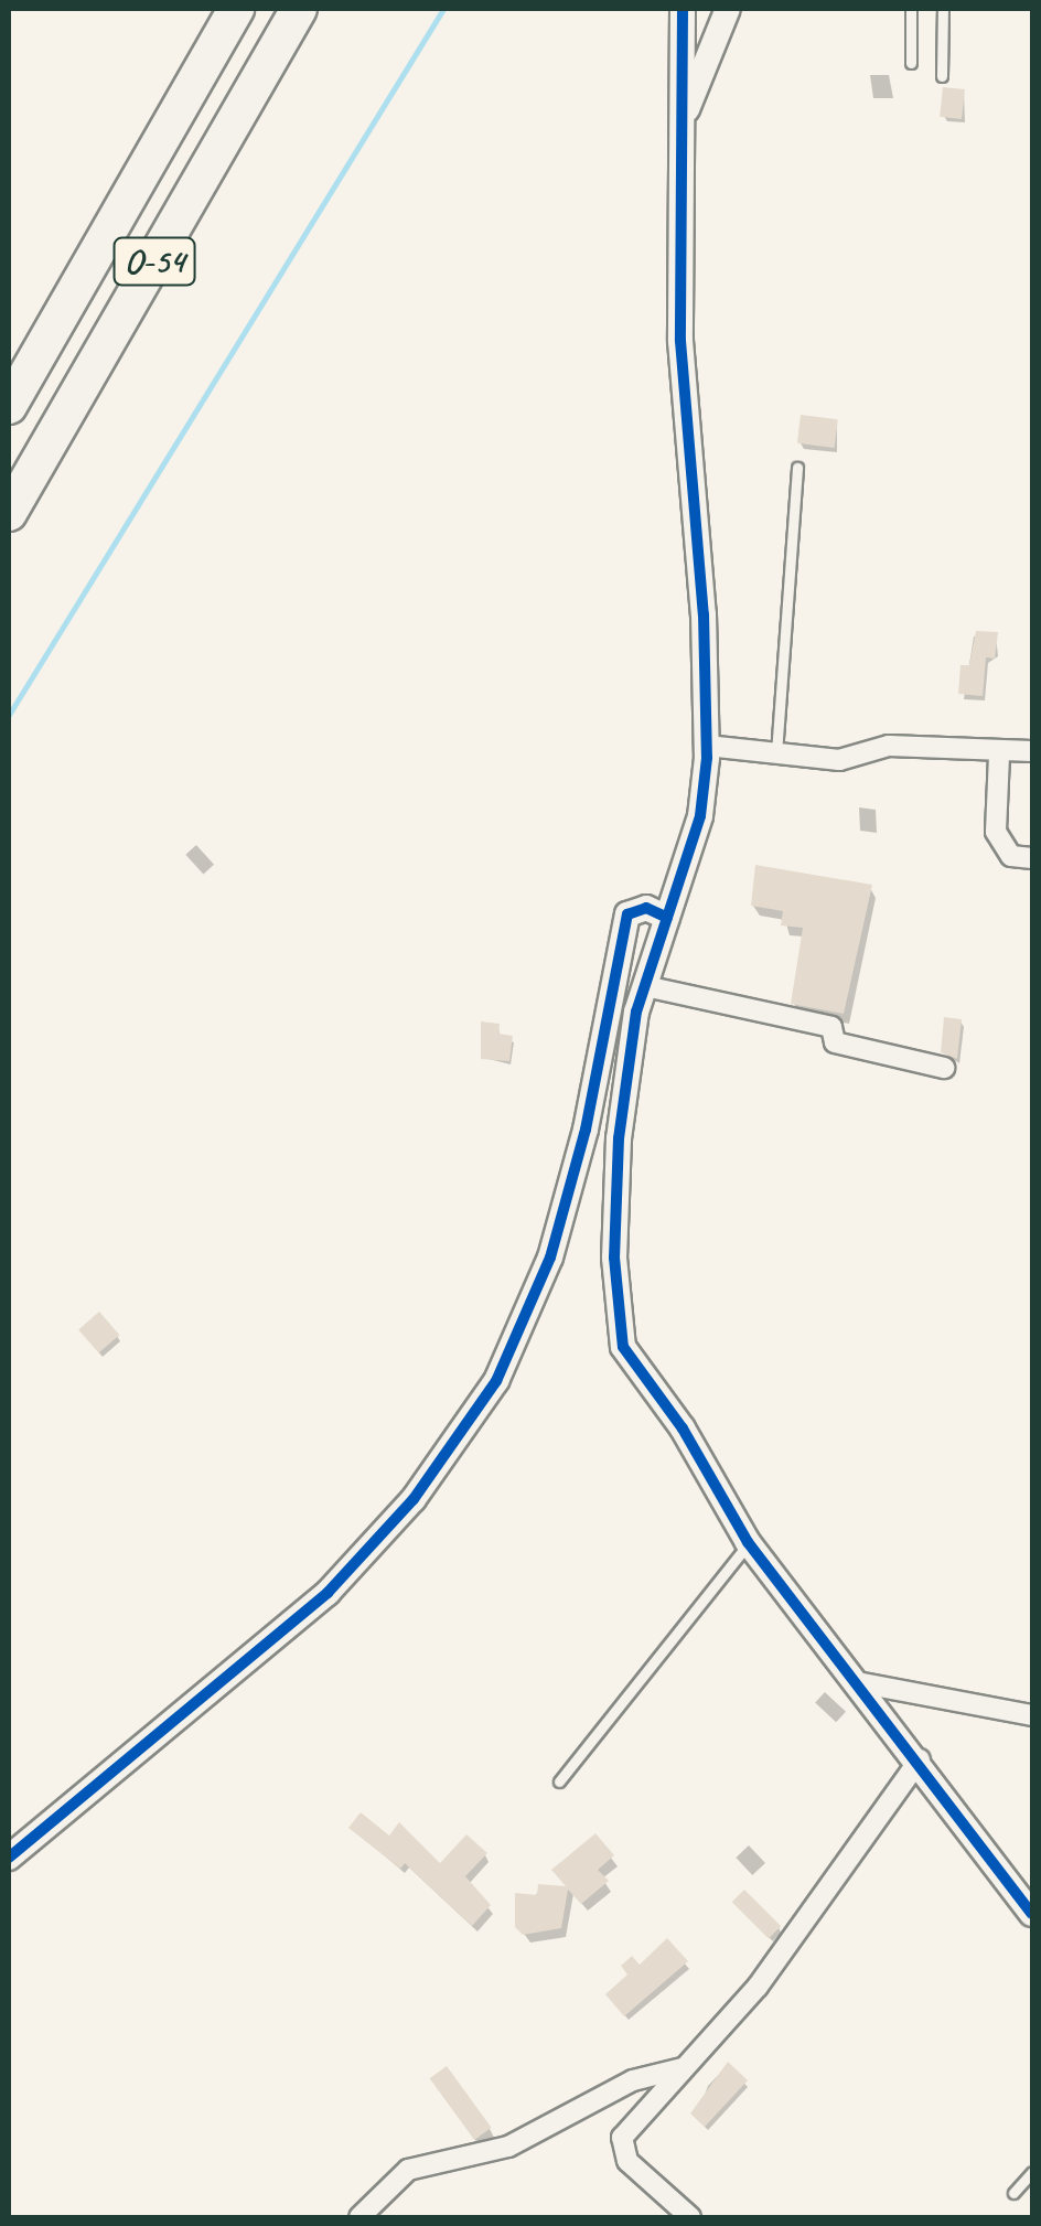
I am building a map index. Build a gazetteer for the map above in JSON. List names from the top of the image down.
{
  "streets": {
    "highway": ["O-54"]
  }
}
